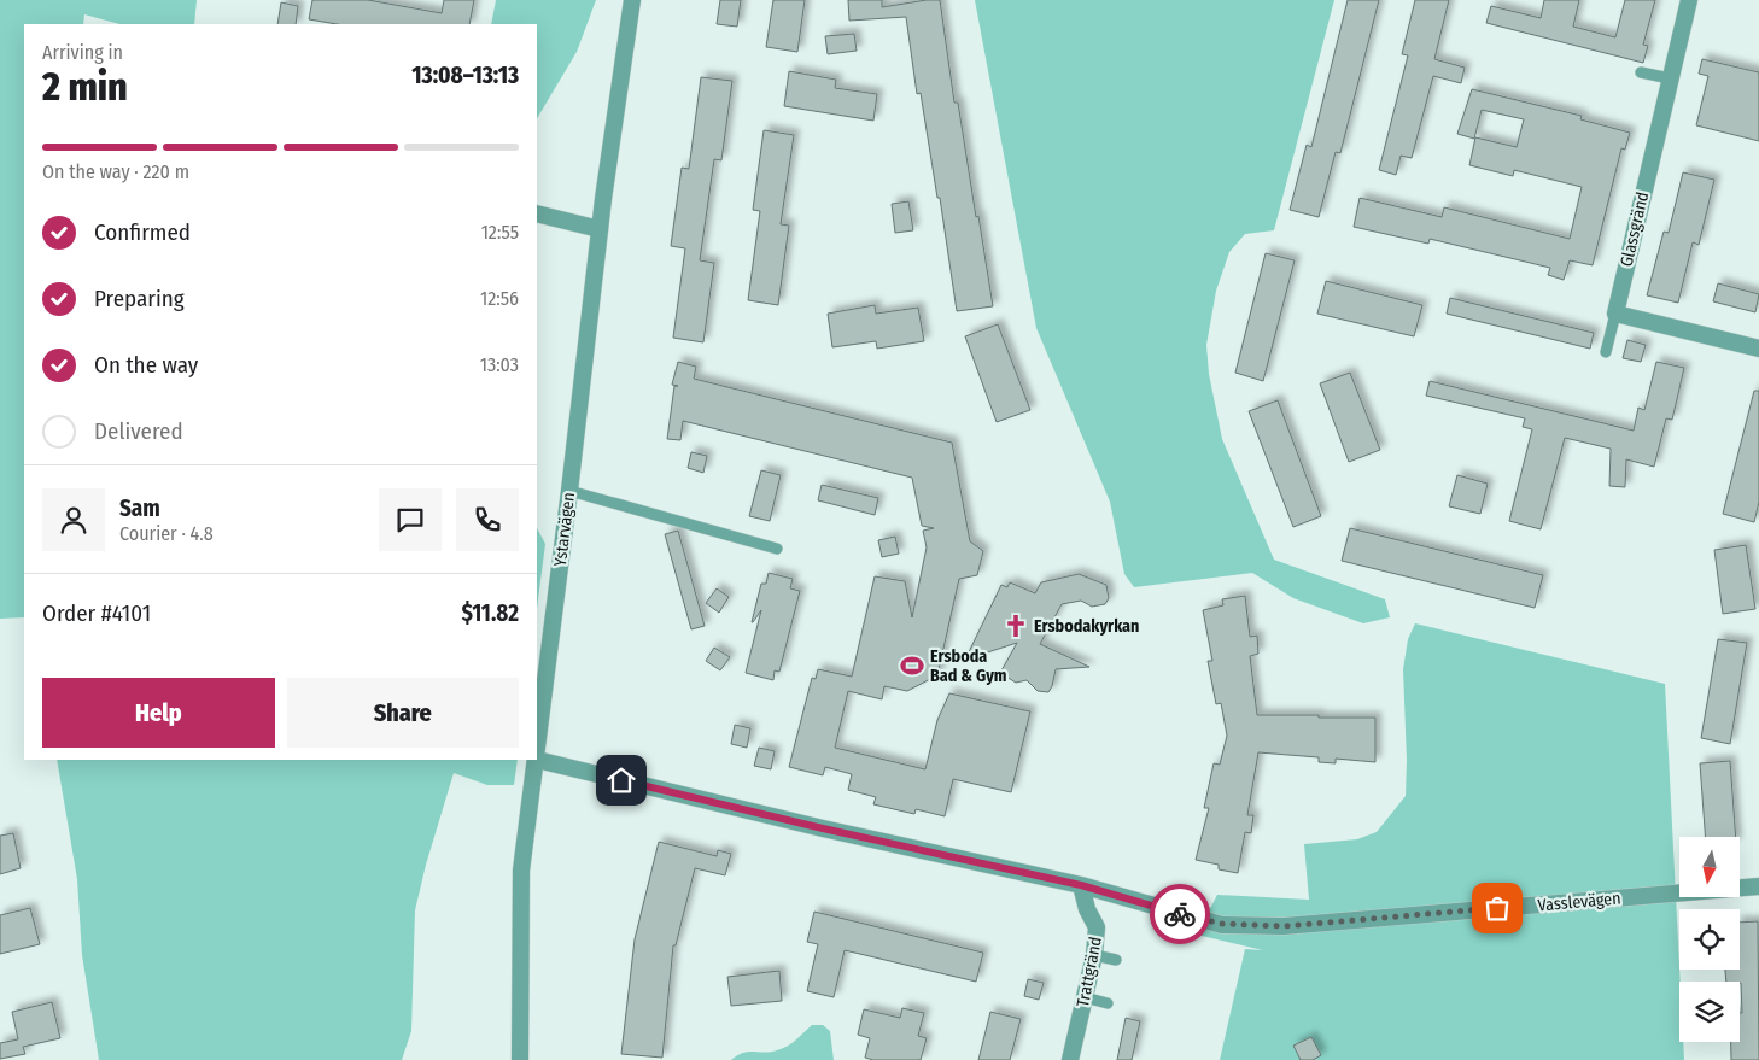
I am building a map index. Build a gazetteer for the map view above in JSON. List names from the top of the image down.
{
  "streets": {
    "street": [
      "Glassgränd",
      "Ystarvägen",
      "Vasslevägen",
      "Trattgränd"
    ]
  },
  "crossings": [
    ["Vasslevägen", "Trattgränd"]
  ],
  "places": {
    "church": ["Ersbodakyrkan"],
    "sports": ["Ersboda Bad & Gym"]
  },
  "north": "bottom",
  "page": {
    "heading": ["2 min", "Arriving in", "13:08–13:13"],
    "panel": [
      "Sam",
      "Courier · 4.8",
      "Order #4101",
      "$11.82"
    ],
    "bar": "On the way · 220 m",
    "list": [
      ["Confirmed", "12:55"],
      ["Preparing", "12:56"],
      ["On the way", "13:03"],
      "Delivered"
    ],
    "buttons": ["Help", "Share"]
  }
}
